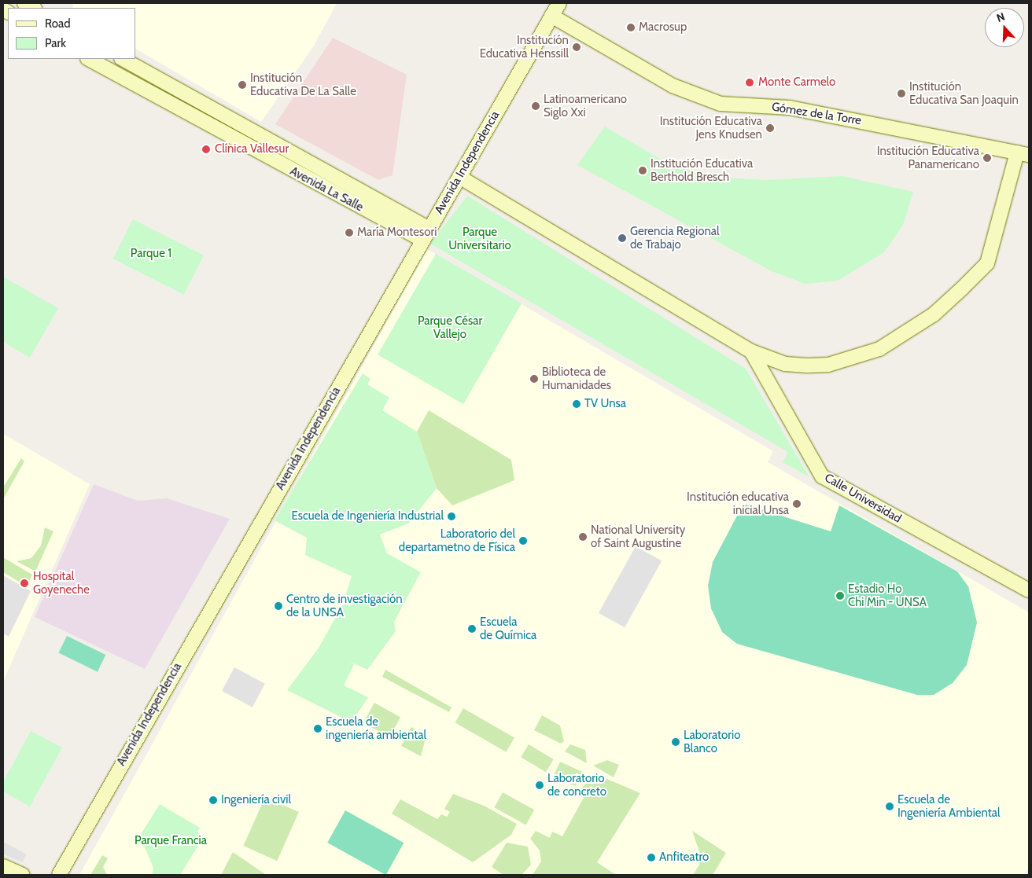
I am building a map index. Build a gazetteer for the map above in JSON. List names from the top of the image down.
{
  "streets": {
    "street": [
      "Gómez de la Torre",
      "Avenida Independencia",
      "Avenida La Salle",
      "Calle Universidad"
    ]
  },
  "crossings": [
    ["Gómez de la Torre", "Avenida Independencia"],
    ["Avenida Independencia", "Avenida La Salle"]
  ],
  "parks": [
    "Parque Universitario",
    "Parque 1",
    "Parque César Vallejo",
    "Parque Francia"
  ],
  "places": [
    "Macrosup",
    "Institución Educativa Henssill",
    "Monte Carmelo",
    "Institución Educativa De La Salle",
    "Institución Educativa San Joaquin",
    "Latinoamericano Siglo Xxi",
    "Institución Educativa Jens Knudsen",
    "Clínica Vallesur",
    "Institución Educativa Panamericano",
    "Institución Educativa Berthold Bresch",
    "María Montesori",
    "Gerencia Regional de Trabajo",
    "Biblioteca de Humanidades",
    "TV Unsa",
    "Institución educativa inicial Unsa",
    "Escuela de Ingeniería Industrial",
    "National University of Saint Augustine",
    "Laboratorio del departametno de Física",
    "Hospital Goyeneche",
    "Estadio Ho Chi Min - UNSA",
    "Centro de investigación de la UNSA",
    "Escuela de Química",
    "Escuela de ingeniería ambiental",
    "Laboratorio Blanco",
    "Laboratorio de concreto",
    "Ingeniería civil",
    "Escuela de Ingeniería Ambiental",
    "Anfiteatro"
  ],
  "legend": ["Road", "Park"],
  "north": "top"
}
